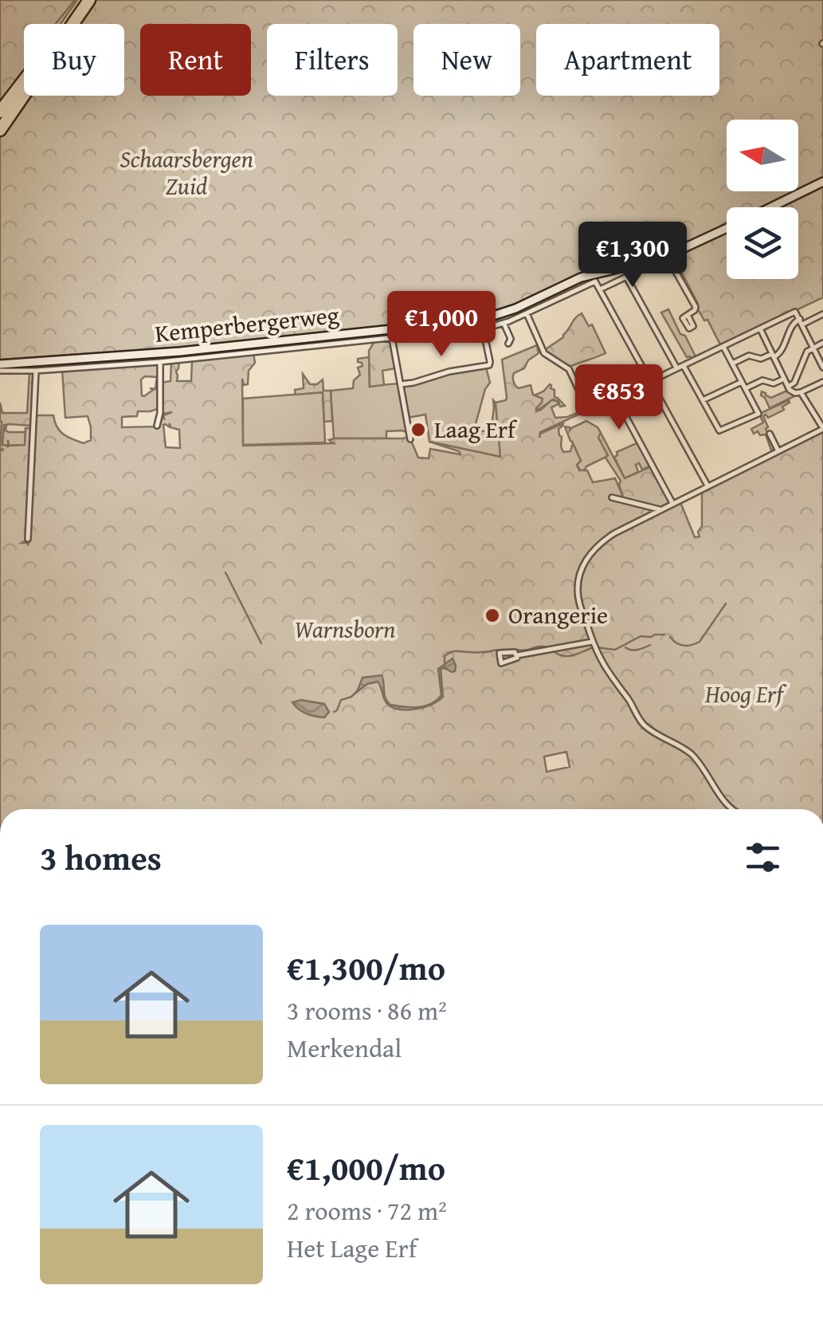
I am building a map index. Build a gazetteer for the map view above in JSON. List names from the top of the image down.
{
  "streets": {
    "main road": ["Kemperbergerweg"]
  },
  "parks": ["Schaarsbergen Zuid", "Warnsborn", "Hoog Erf"],
  "places": ["Laag Erf", "Orangerie"],
  "north": "left",
  "page": {
    "chip": [
      "Buy",
      "Rent",
      "Filters",
      "New",
      "Apartment"
    ],
    "price": ["€1,300", "€1,000", "€853"],
    "heading": "3 homes",
    "list": [
      {
        "name": "€1,300/mo",
        "note": "3 rooms · 86 m² · Merkendal"
      },
      {
        "name": "€1,000/mo",
        "note": "2 rooms · 72 m² · Het Lage Erf"
      }
    ]
  }
}
